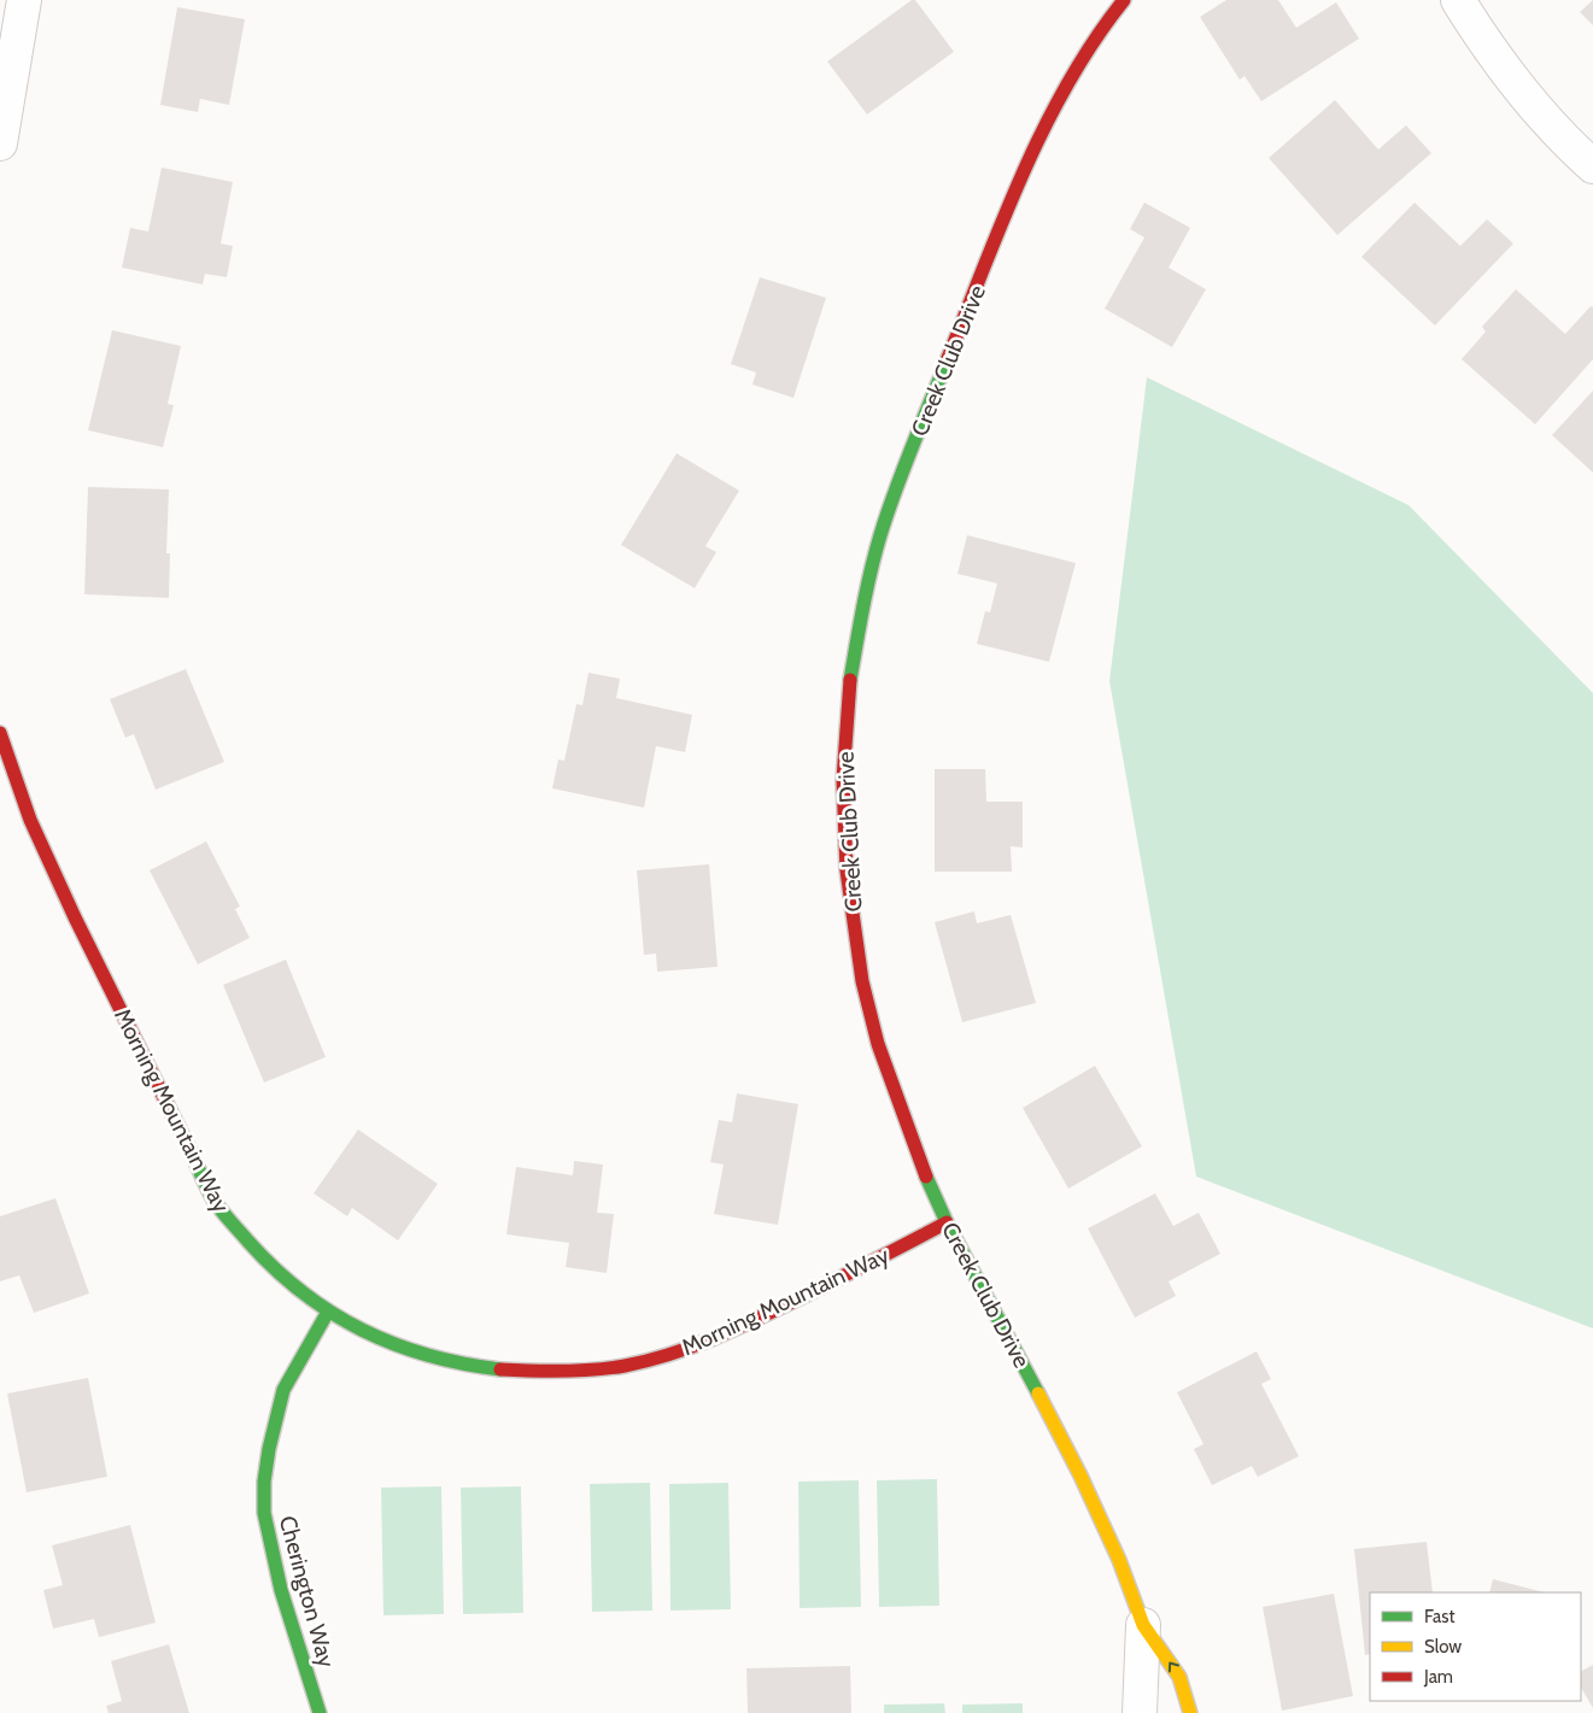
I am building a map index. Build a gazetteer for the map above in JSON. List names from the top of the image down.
{
  "streets": {
    "street": ["Creek Club Drive", "Morning Mountain Way", "Cherington Way"]
  },
  "crossings": [
    ["Creek Club Drive", "Morning Mountain Way"],
    ["Morning Mountain Way", "Cherington Way"]
  ],
  "legend": ["Fast", "Slow", "Jam"]
}
